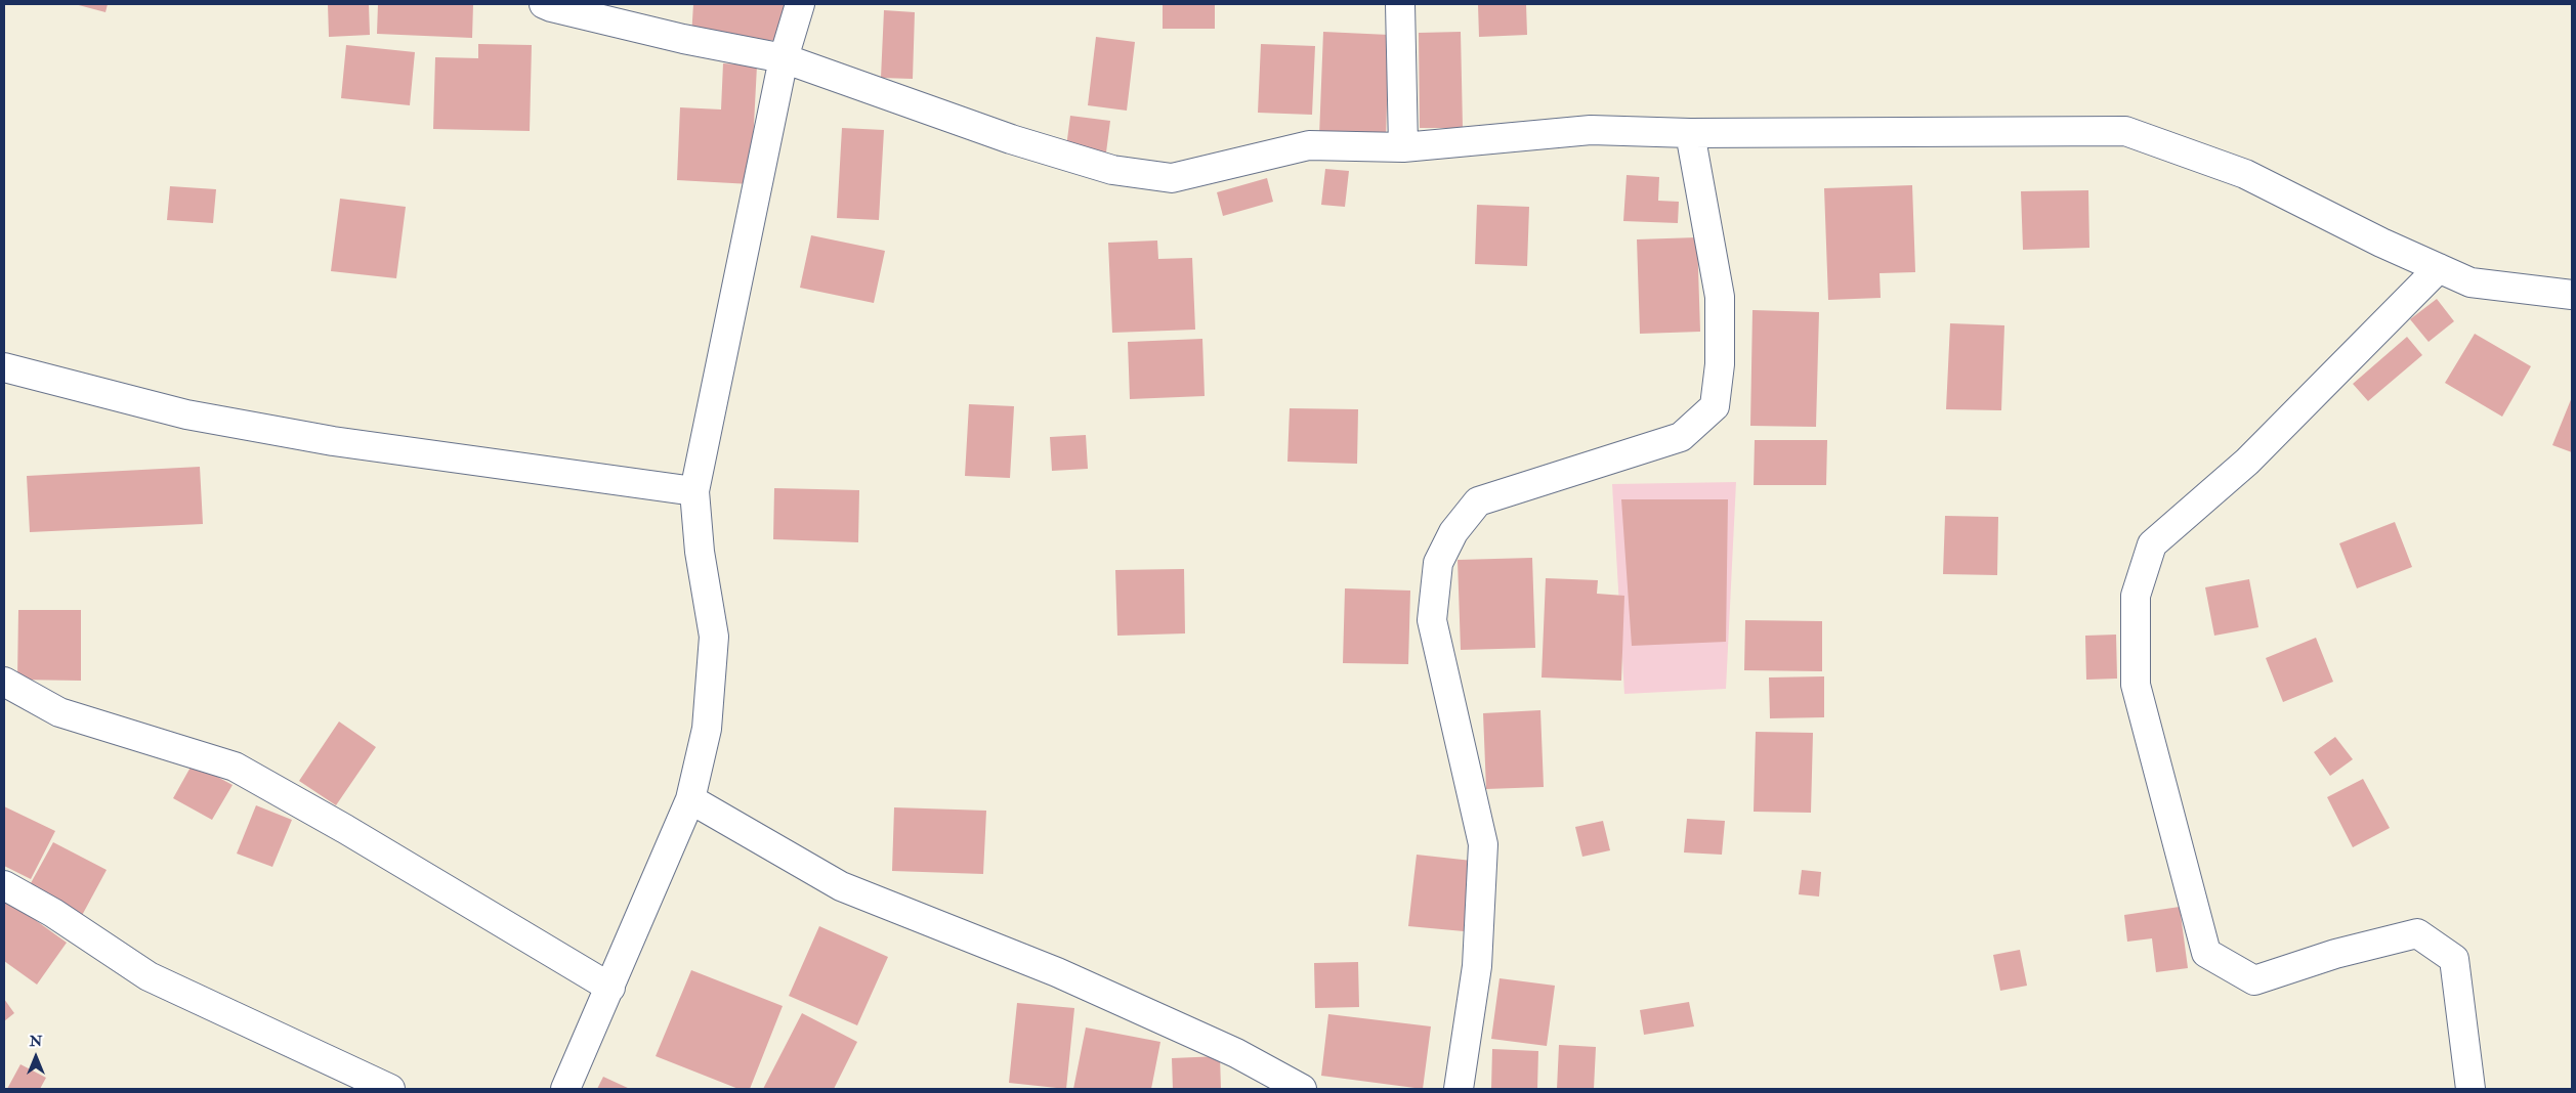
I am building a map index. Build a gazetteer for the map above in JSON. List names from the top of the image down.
{
  "north": "top"
}
